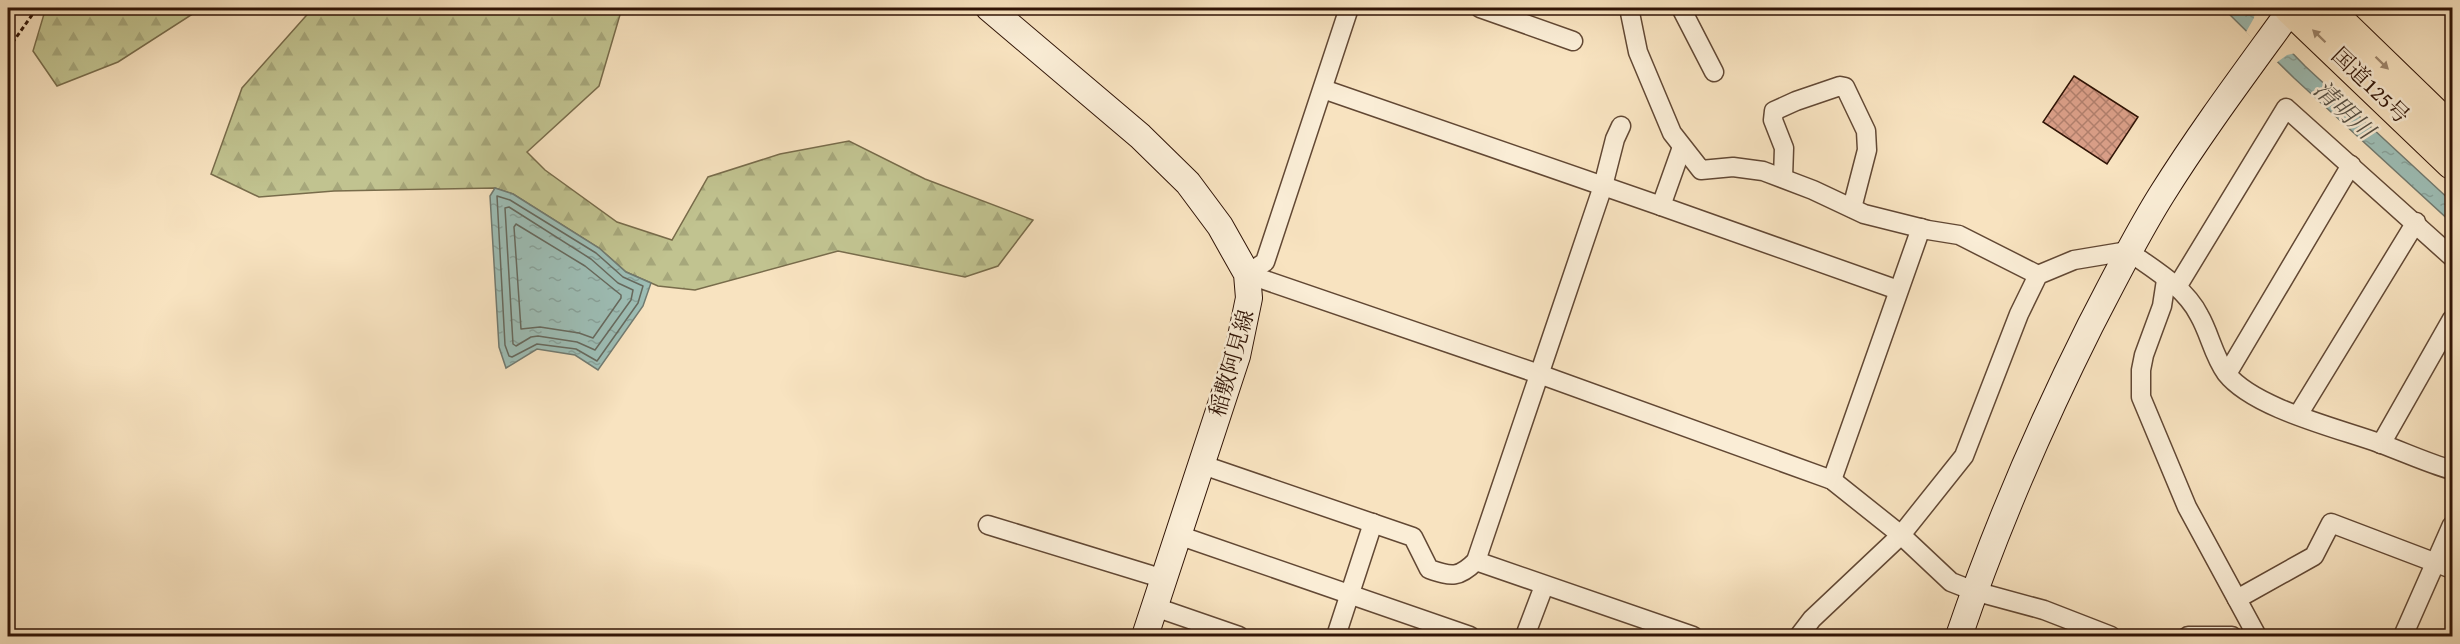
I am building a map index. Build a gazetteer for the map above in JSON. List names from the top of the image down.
{
  "streets": {
    "highway": ["国道125号"],
    "main road": ["稲敷阿見線"]
  },
  "water": ["清明川"]
}
